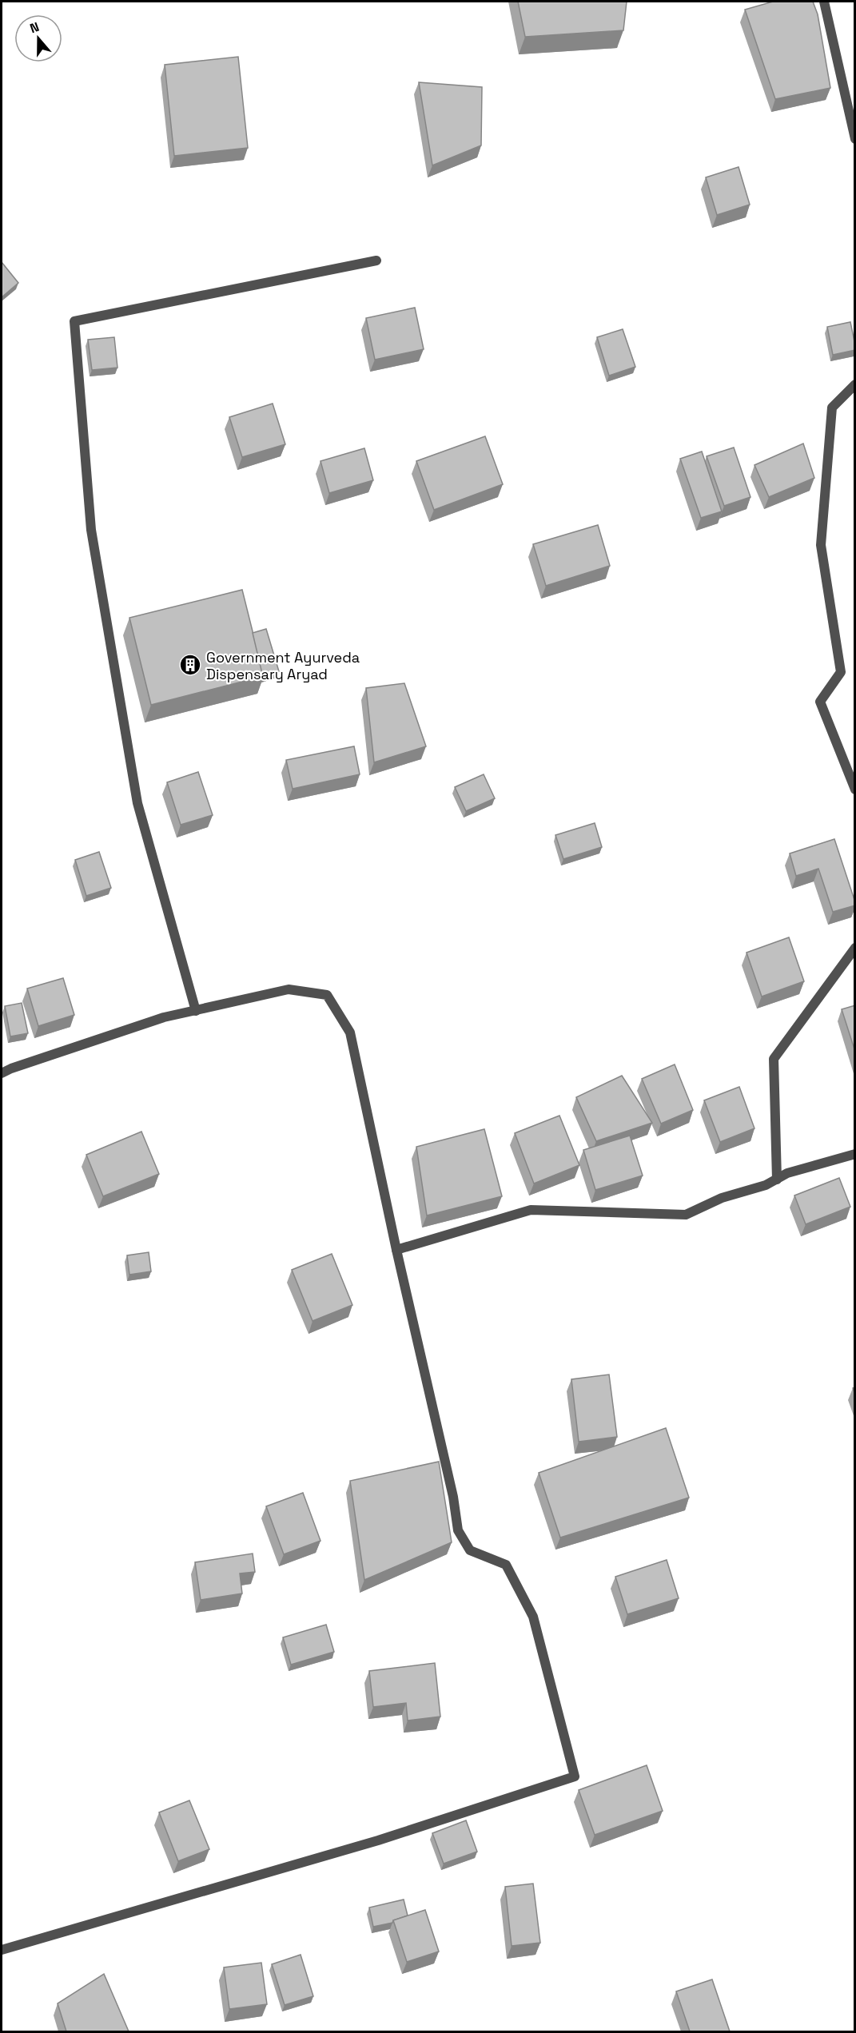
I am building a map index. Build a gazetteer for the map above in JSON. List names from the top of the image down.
{
  "places": {
    "building": ["Government Ayurveda Dispensary Aryad"]
  },
  "north": "top"
}
